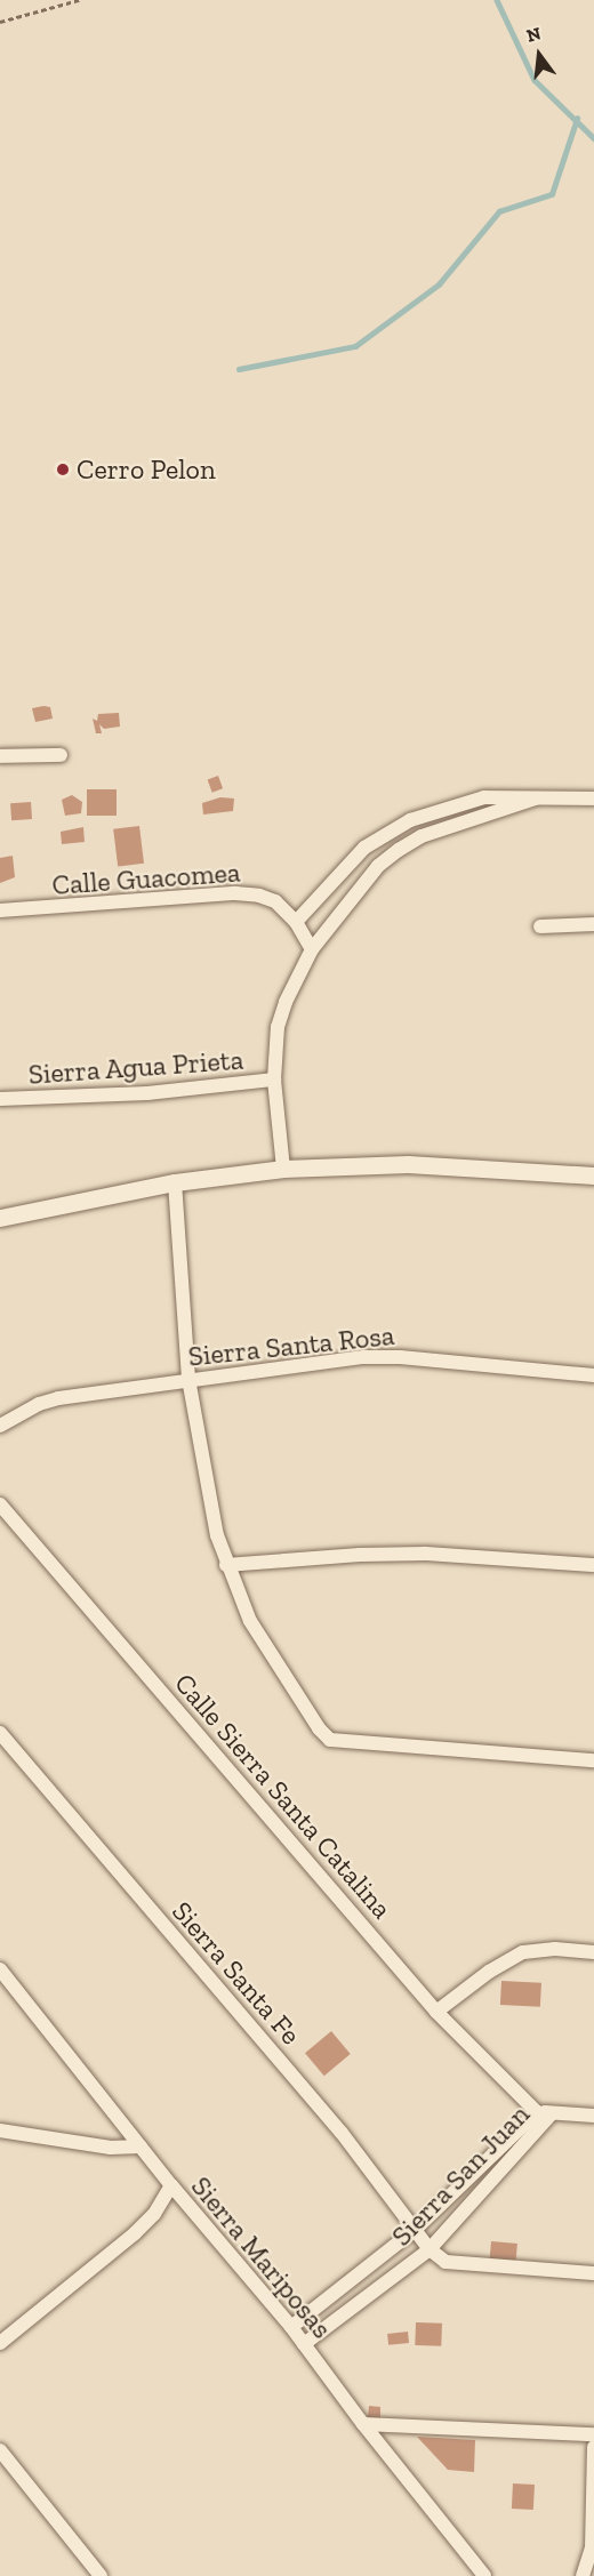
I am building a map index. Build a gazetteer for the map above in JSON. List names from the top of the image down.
{
  "streets": {
    "street": [
      "Calle Guacomea",
      "Sierra Agua Prieta",
      "Sierra Santa Rosa",
      "Calle Sierra Santa Catalina",
      "Sierra Santa Fe",
      "Sierra San Juan",
      "Sierra Mariposas"
    ]
  },
  "crossings": [
    ["Calle Sierra Santa Catalina", "Sierra San Juan"],
    ["Sierra Santa Fe", "Sierra San Juan"],
    ["Sierra San Juan", "Sierra Mariposas"]
  ],
  "places": ["Cerro Pelon"],
  "north": "top"
}
